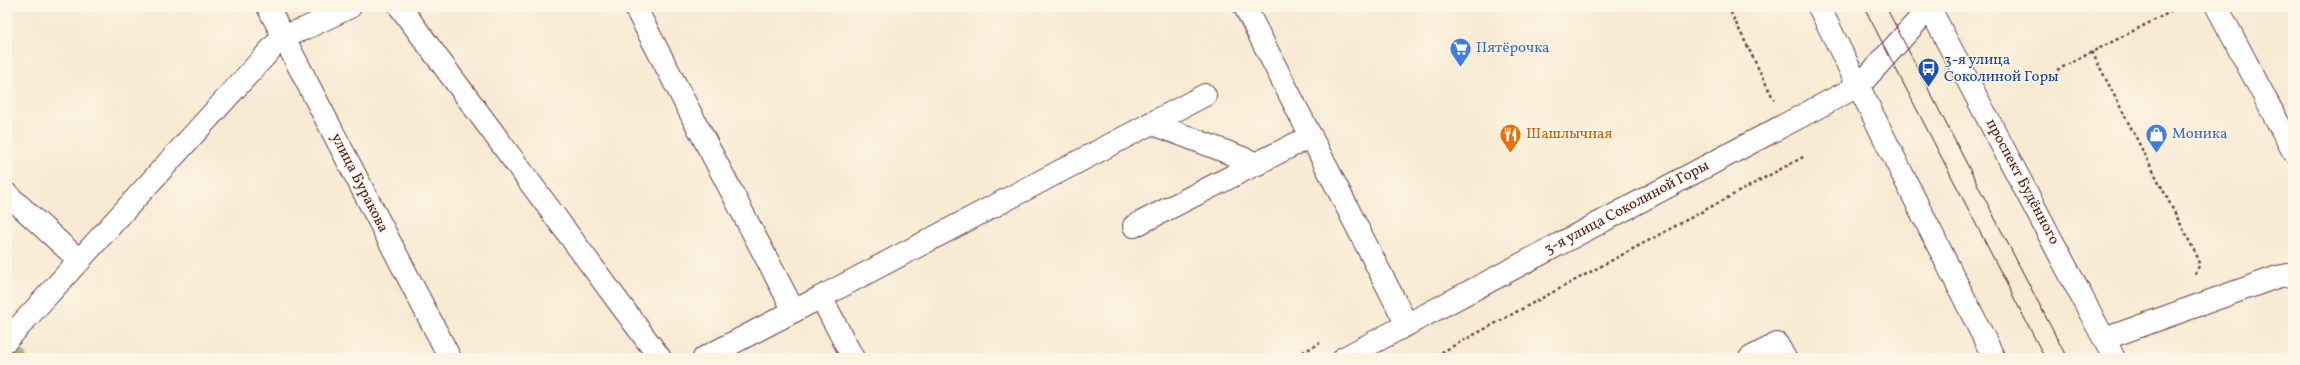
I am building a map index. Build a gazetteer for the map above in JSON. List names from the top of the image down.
{
  "streets": {
    "street": ["проспект Будённого", "улица Буракова", "3-я улица Соколиной Горы"]
  },
  "crossings": [
    ["проспект Будённого", "3-я улица Соколиной Горы"]
  ],
  "places": {
    "supermarket": ["Пятёрочка"],
    "bus stop": ["3-я улица Соколиной Горы"],
    "restaurant": ["Шашлычная"],
    "shop": ["Моника"]
  }
}
